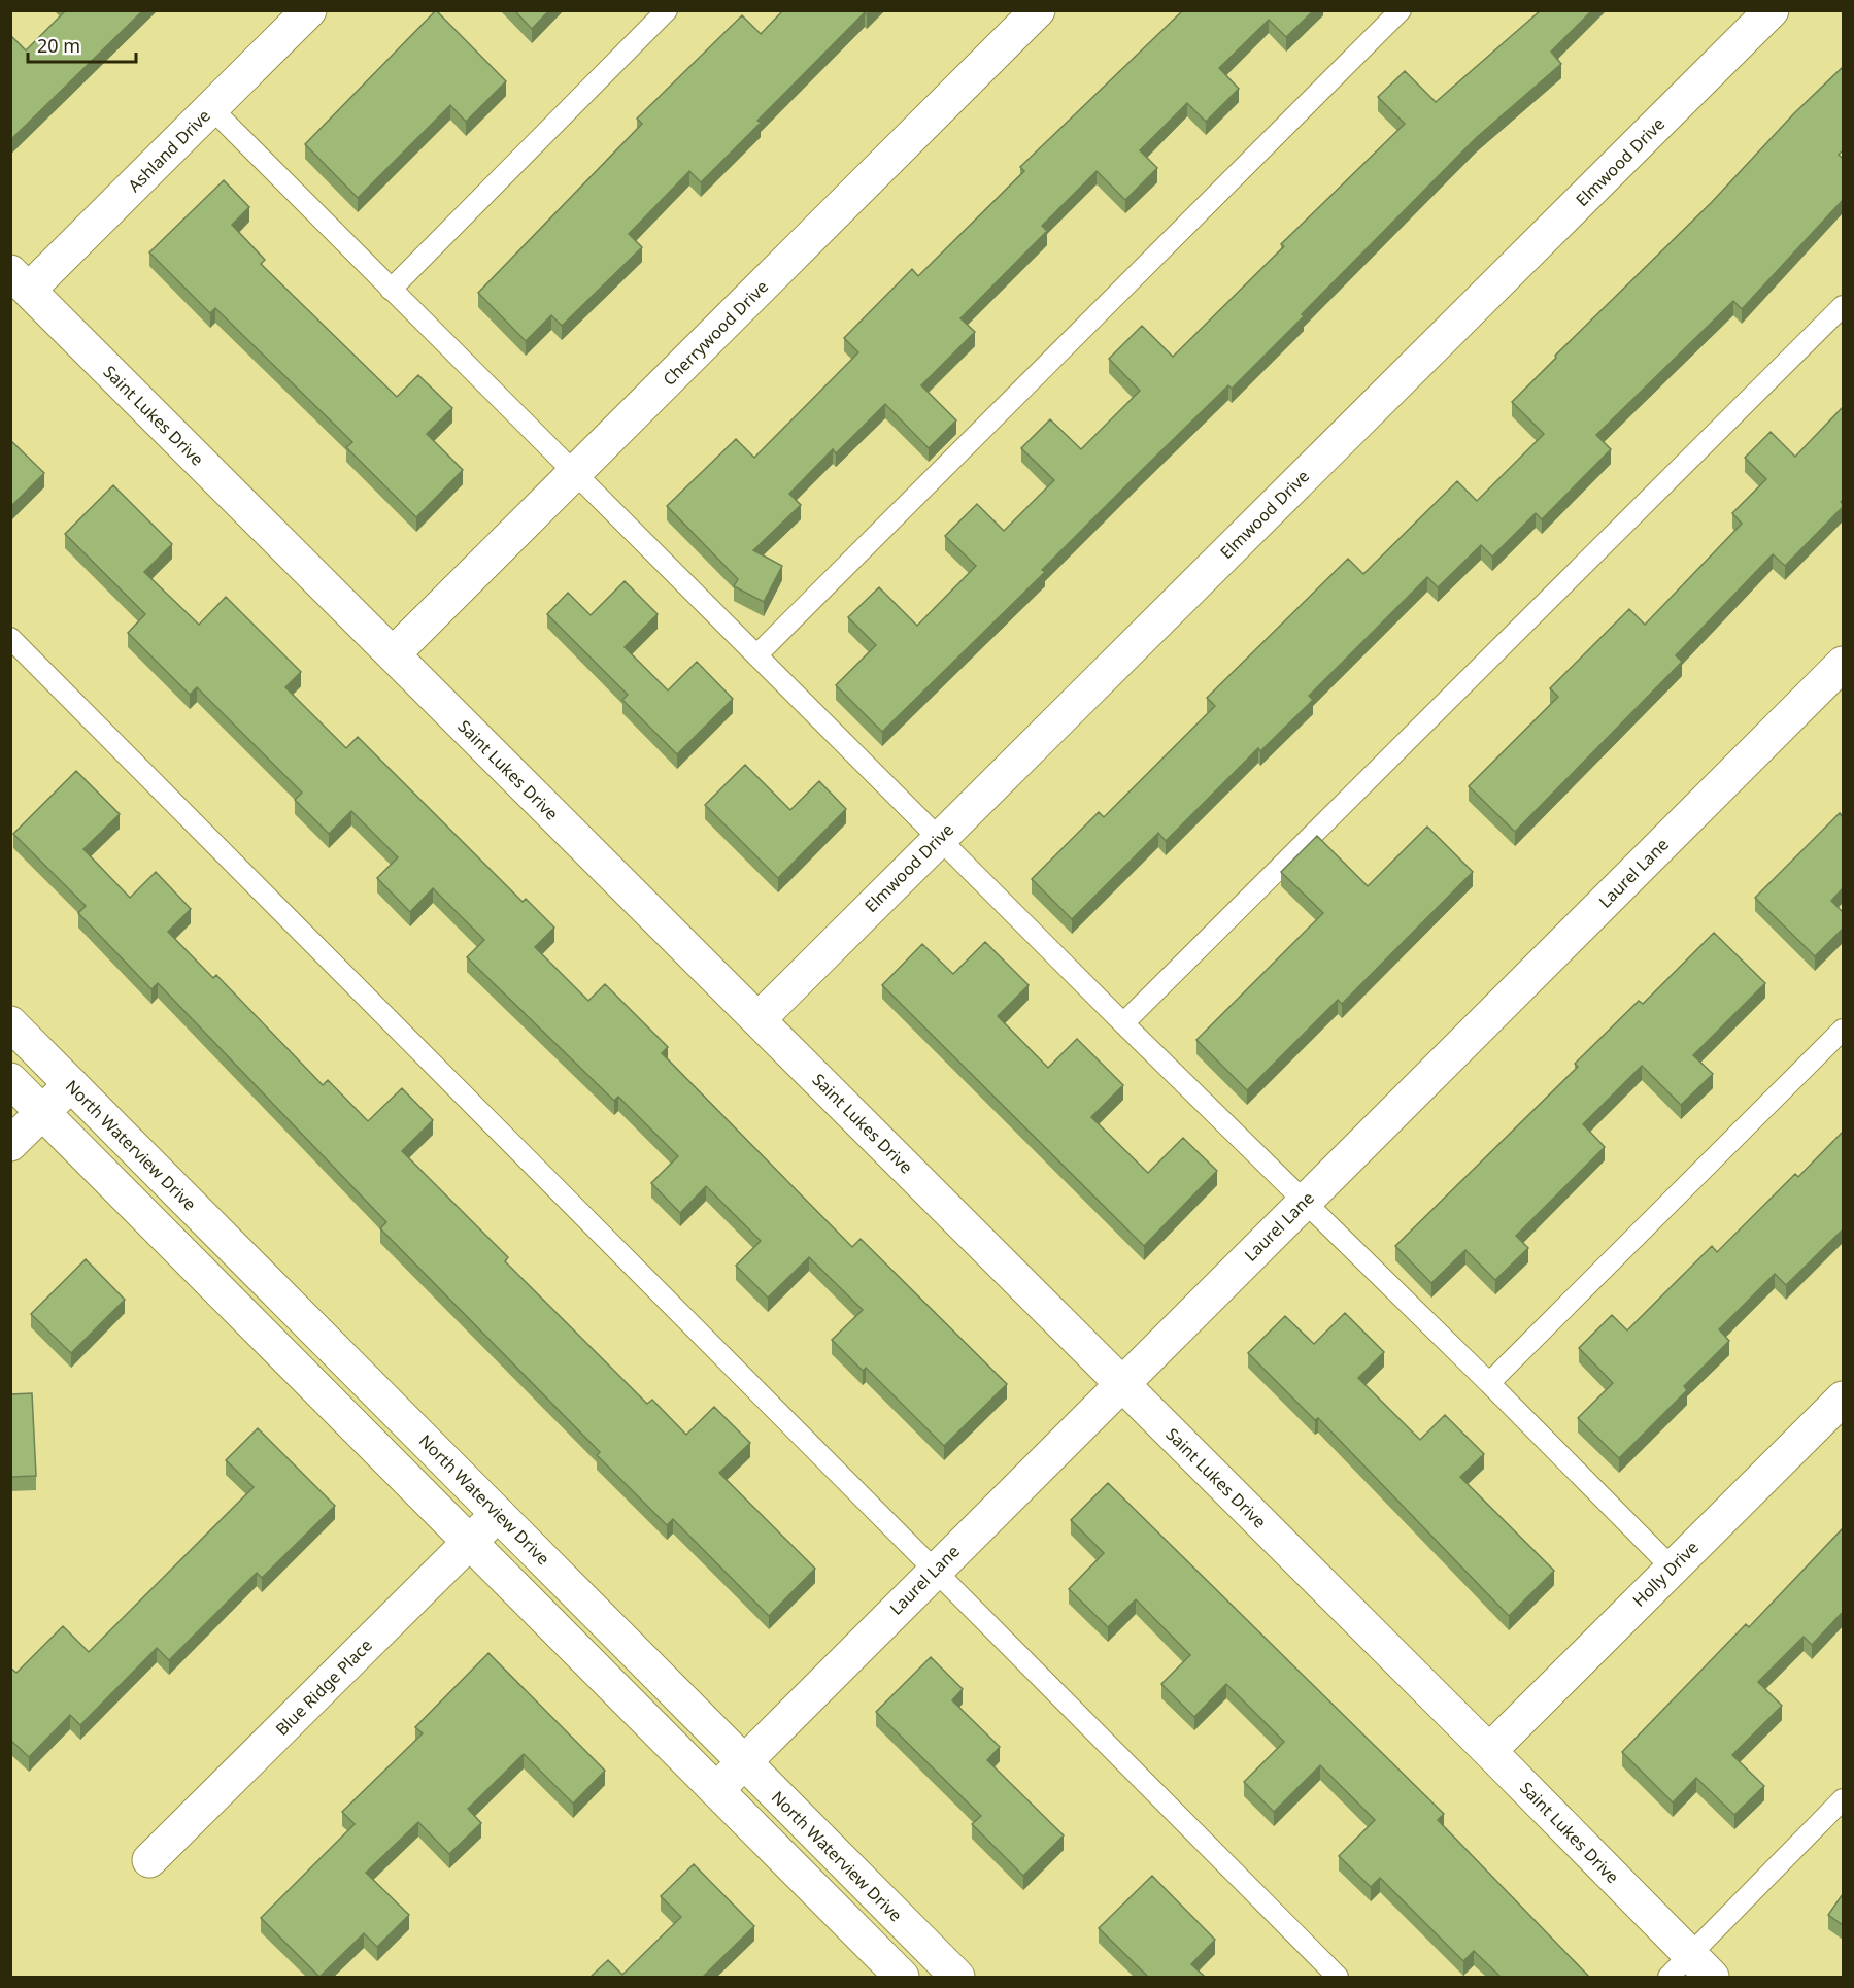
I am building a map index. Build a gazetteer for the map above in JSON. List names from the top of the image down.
{
  "streets": {
    "street": [
      "Ashland Drive",
      "Elmwood Drive",
      "Cherrywood Drive",
      "Saint Lukes Drive",
      "Laurel Lane",
      "North Waterview Drive",
      "Holly Drive",
      "Blue Ridge Place"
    ]
  },
  "crossings": [
    ["Ashland Drive", "Saint Lukes Drive"],
    ["Elmwood Drive", "Saint Lukes Drive"],
    ["Cherrywood Drive", "Saint Lukes Drive"],
    ["Saint Lukes Drive", "Laurel Lane"],
    ["Saint Lukes Drive", "Holly Drive"],
    ["Laurel Lane", "North Waterview Drive"],
    ["North Waterview Drive", "Blue Ridge Place"]
  ],
  "scale_bar": "20 m"
}
